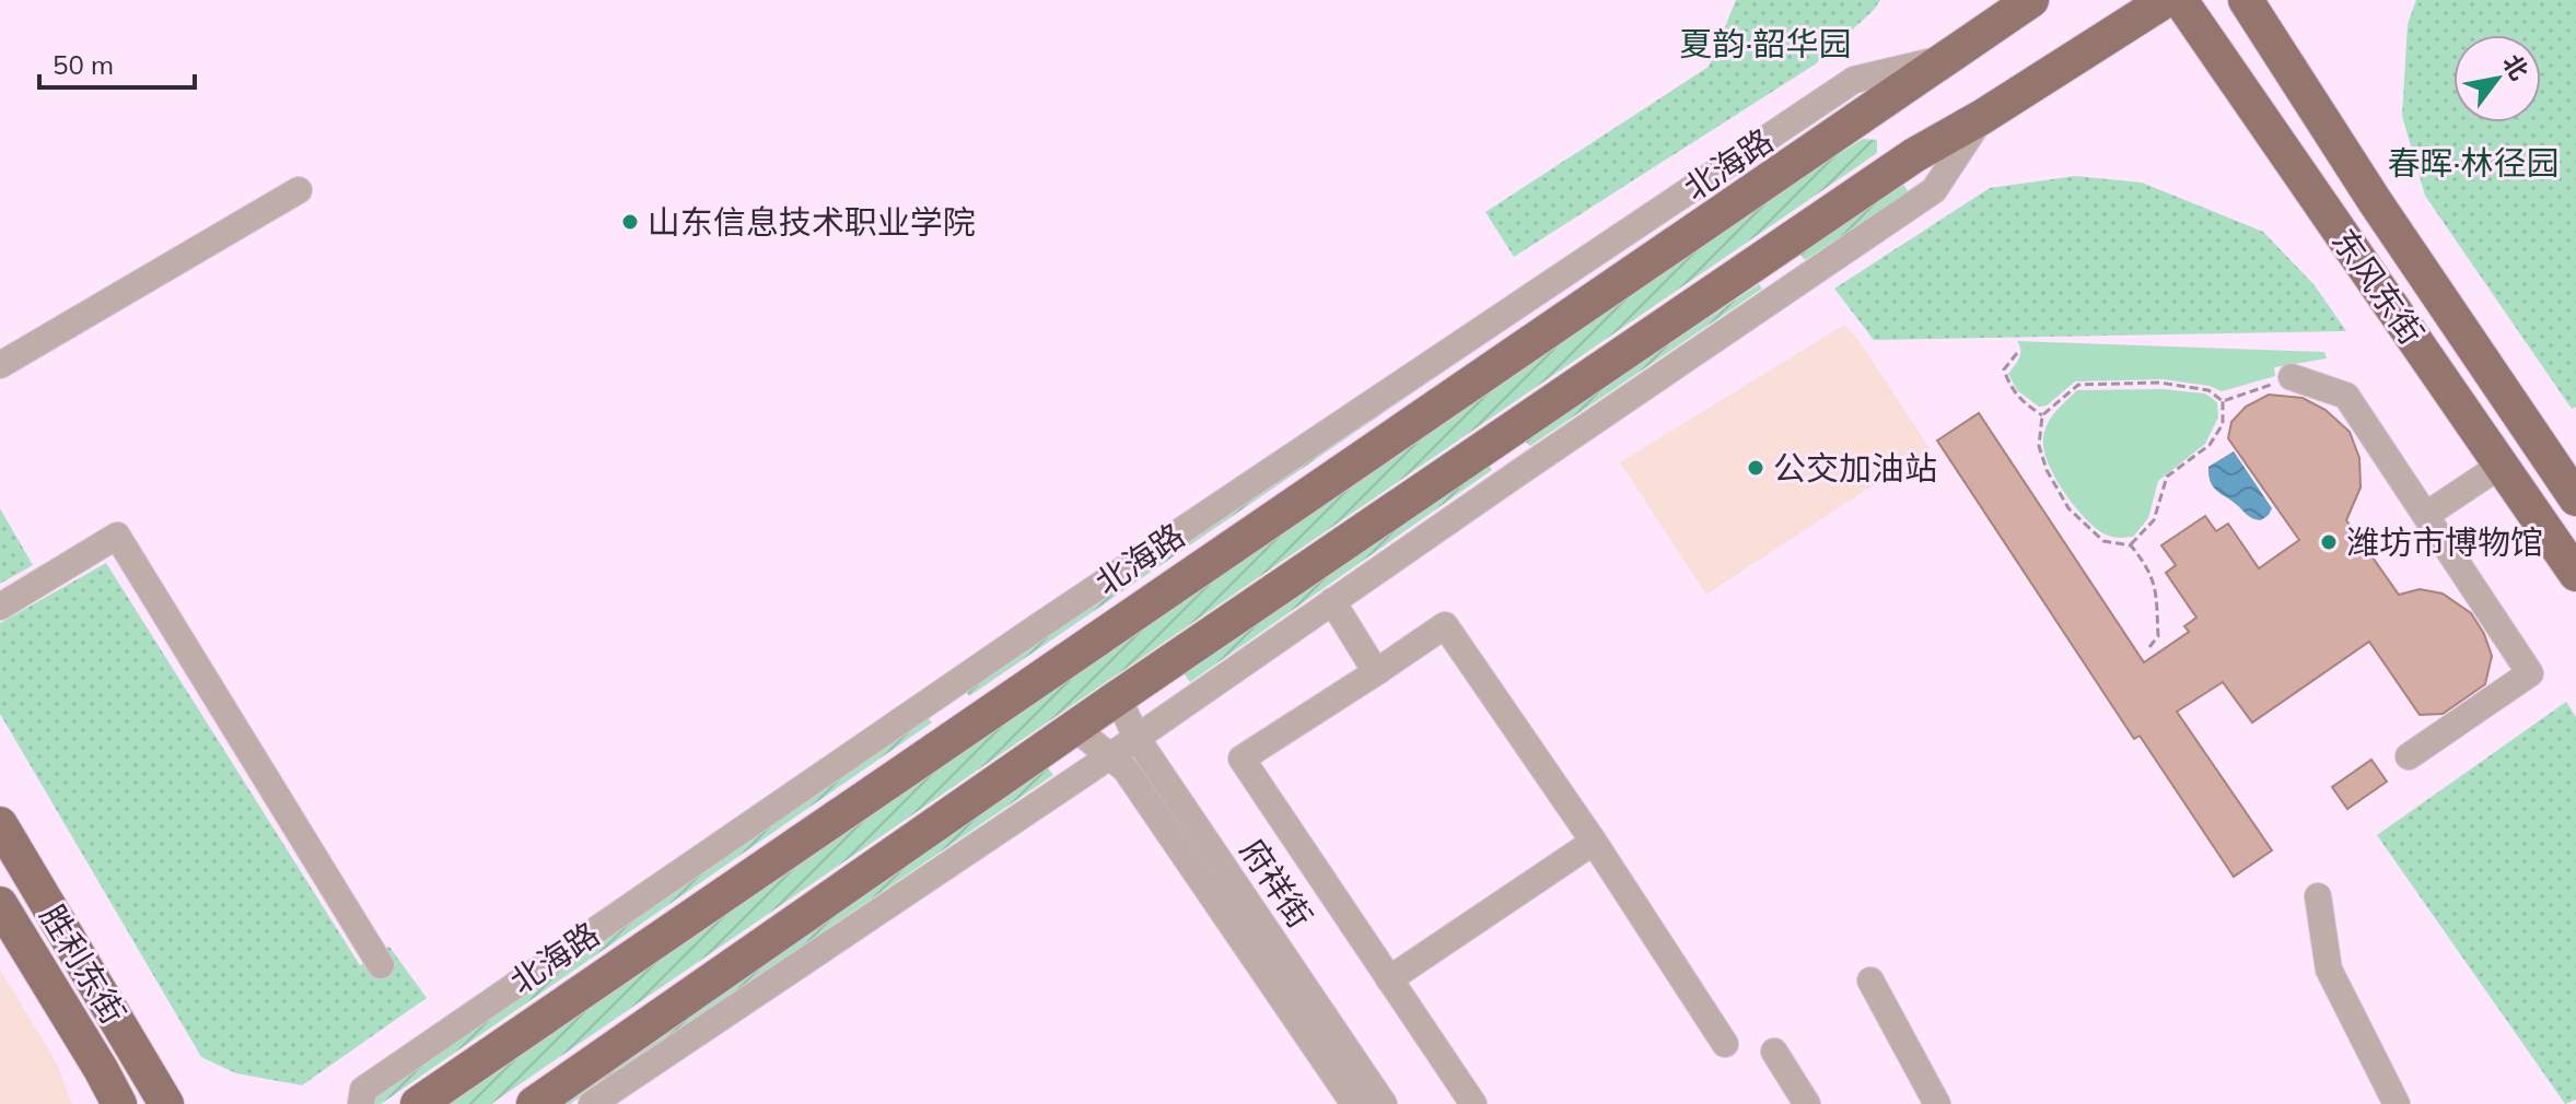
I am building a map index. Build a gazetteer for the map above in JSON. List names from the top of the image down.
{
  "streets": {
    "main road": ["北海路", "东风东街", "胜利东街"],
    "street": ["府祥街"]
  },
  "parks": ["夏韵·韶华园", "春晖·林径园"],
  "places": ["山东信息技术职业学院", "公交加油站", "潍坊市博物馆"],
  "scale_bar": "50 m",
  "north": "top right"
}
